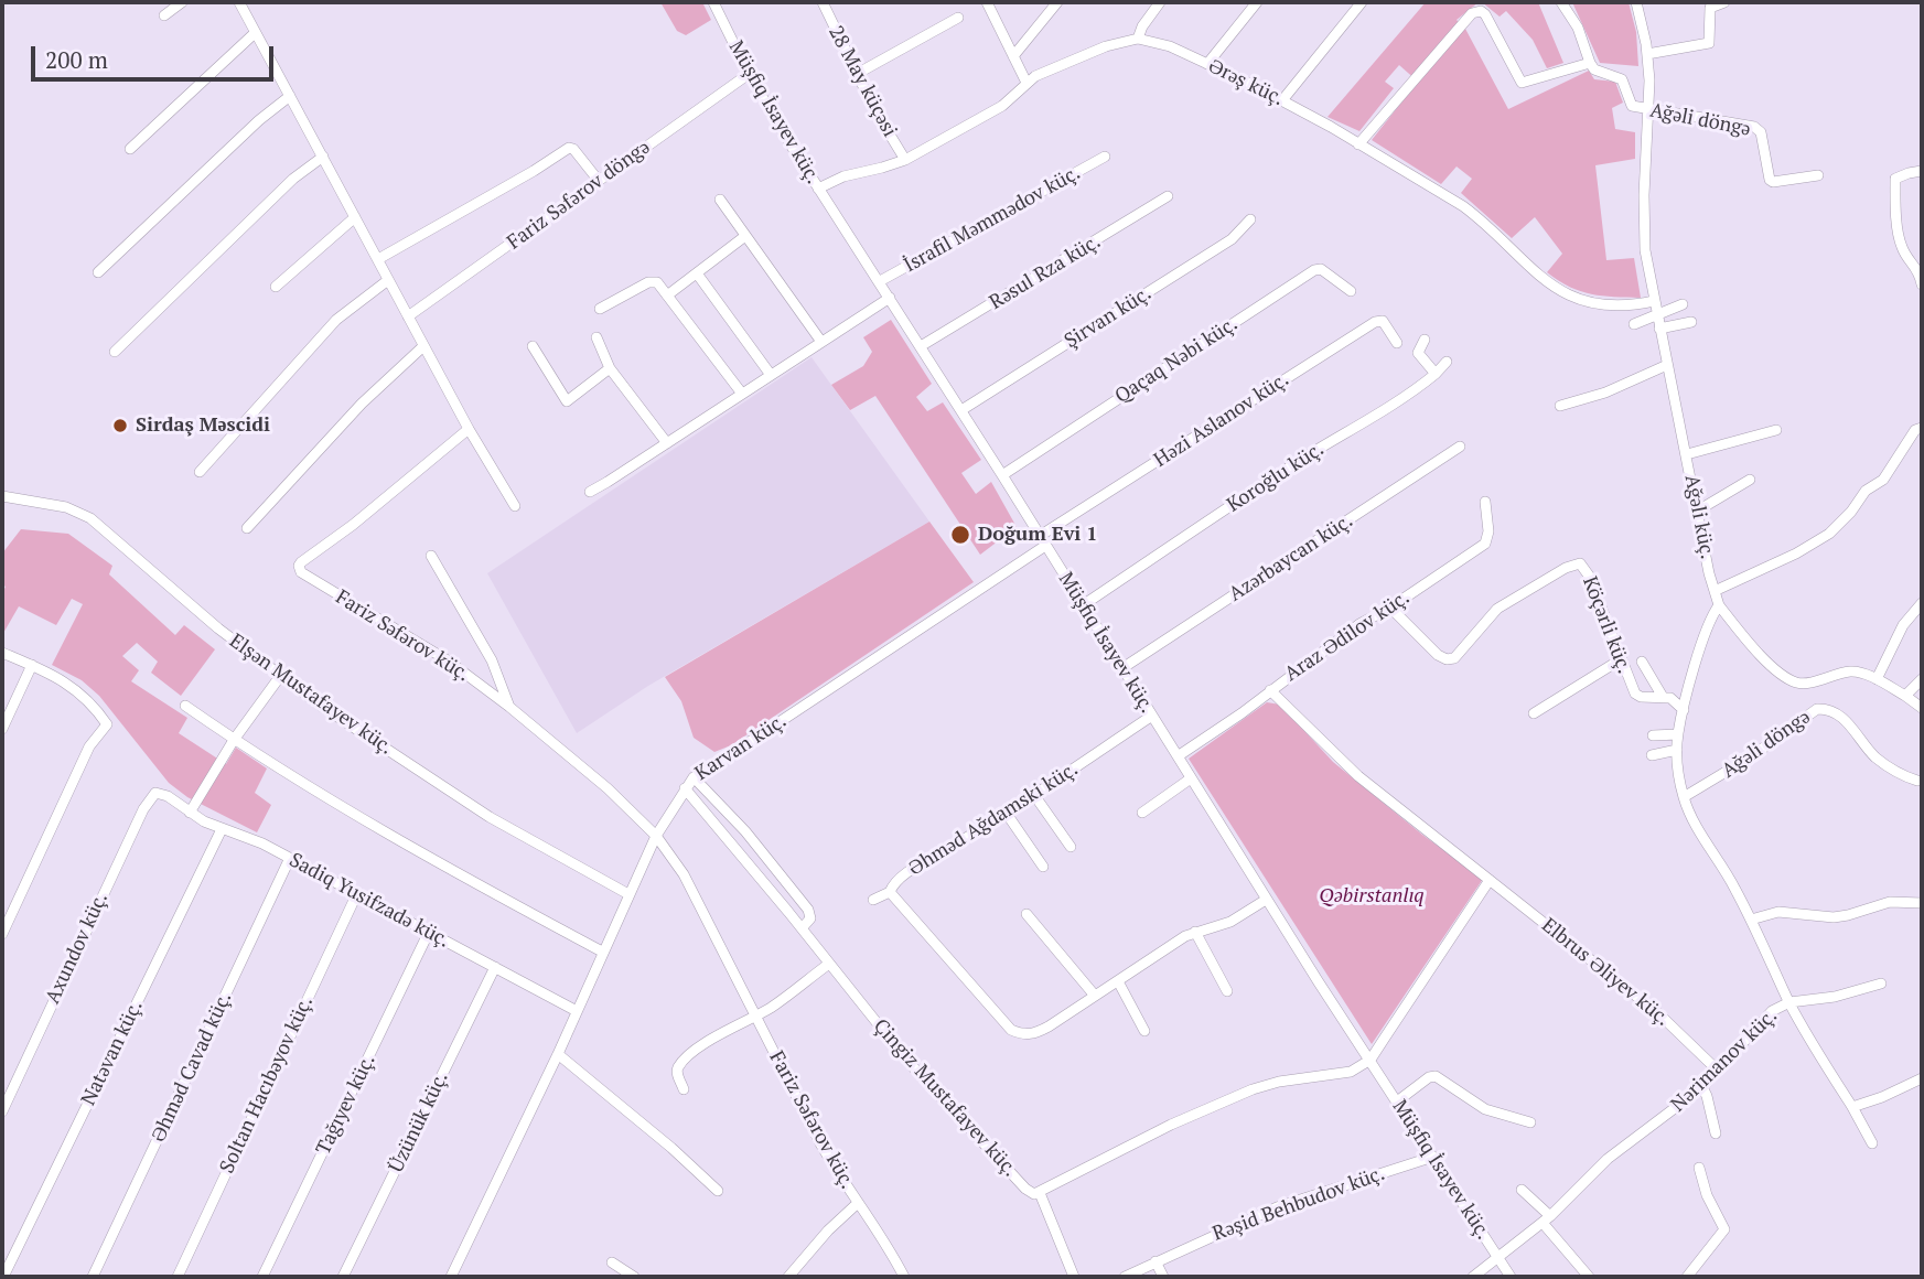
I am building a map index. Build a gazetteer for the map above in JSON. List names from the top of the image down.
{
  "streets": {
    "street": [
      "28 May küçəsi",
      "Ərəş küç.",
      "Müşfiq İsayev küç.",
      "Ağəli döngə",
      "Fariz Səfərov döngə",
      "İsrafil Məmmədov küç.",
      "Rəsul Rza küç.",
      "Şirvan küç.",
      "Qaçaq Nəbi küç.",
      "Həzi Aslanov küç.",
      "Koroğlu küç.",
      "Ağəli küç.",
      "Azərbaycan küç.",
      "Köçərli küç.",
      "Fariz Səfərov küç.",
      "Araz Ədilov küç.",
      "Elşən Mustafayev küç.",
      "Karvan küç.",
      "Əhməd Ağdamski küç.",
      "Sadiq Yusifzadə küç.",
      "Axundov küç.",
      "Elbrus Əliyev küç.",
      "Natəvan küç.",
      "Nərimanov küç.",
      "Əhməd Cavad küç.",
      "Soltan Hacıbəyov küç.",
      "Çingiz Mustafayev küç.",
      "Tağıyev küç.",
      "Üzünük küç.",
      "Rəşid Behbudov küç."
    ]
  },
  "crossings": [
    ["28 May küçəsi", "Ərəş küç."],
    ["Ərəş küç.", "Müşfiq İsayev küç."],
    ["Ərəş küç.", "Ağəli küç."],
    ["Müşfiq İsayev küç.", "Fariz Səfərov döngə"],
    ["Müşfiq İsayev küç.", "İsrafil Məmmədov küç."],
    ["Müşfiq İsayev küç.", "Rəsul Rza küç."],
    ["Müşfiq İsayev küç.", "Şirvan küç."],
    ["Müşfiq İsayev küç.", "Qaçaq Nəbi küç."],
    ["Müşfiq İsayev küç.", "Həzi Aslanov küç."],
    ["Müşfiq İsayev küç.", "Koroğlu küç."],
    ["Müşfiq İsayev küç.", "Azərbaycan küç."],
    ["Müşfiq İsayev küç.", "Araz Ədilov küç."],
    ["Müşfiq İsayev küç.", "Karvan küç."],
    ["Müşfiq İsayev küç.", "Əhməd Ağdamski küç."],
    ["Müşfiq İsayev küç.", "Nərimanov küç."],
    ["Müşfiq İsayev küç.", "Rəşid Behbudov küç."],
    ["Ağəli döngə", "Ağəli küç."],
    ["Həzi Aslanov küç.", "Karvan küç."],
    ["Köçərli küç.", "Araz Ədilov küç."],
    ["Fariz Səfərov küç.", "Karvan küç."],
    ["Araz Ədilov küç.", "Elbrus Əliyev küç."],
    ["Elşən Mustafayev küç.", "Karvan küç."],
    ["Karvan küç.", "Sadiq Yusifzadə küç."],
    ["Karvan küç.", "Çingiz Mustafayev küç."],
    ["Sadiq Yusifzadə küç.", "Axundov küç."],
    ["Sadiq Yusifzadə küç.", "Natəvan küç."],
    ["Sadiq Yusifzadə küç.", "Əhməd Cavad küç."],
    ["Sadiq Yusifzadə küç.", "Soltan Hacıbəyov küç."],
    ["Sadiq Yusifzadə küç.", "Tağıyev küç."],
    ["Sadiq Yusifzadə küç.", "Üzünük küç."],
    ["Elbrus Əliyev küç.", "Nərimanov küç."]
  ],
  "parks": ["Qəbirstanlıq"],
  "places": ["Sirdaş Məscidi", "Doğum Evi 1"],
  "scale_bar": "200 m"
}
